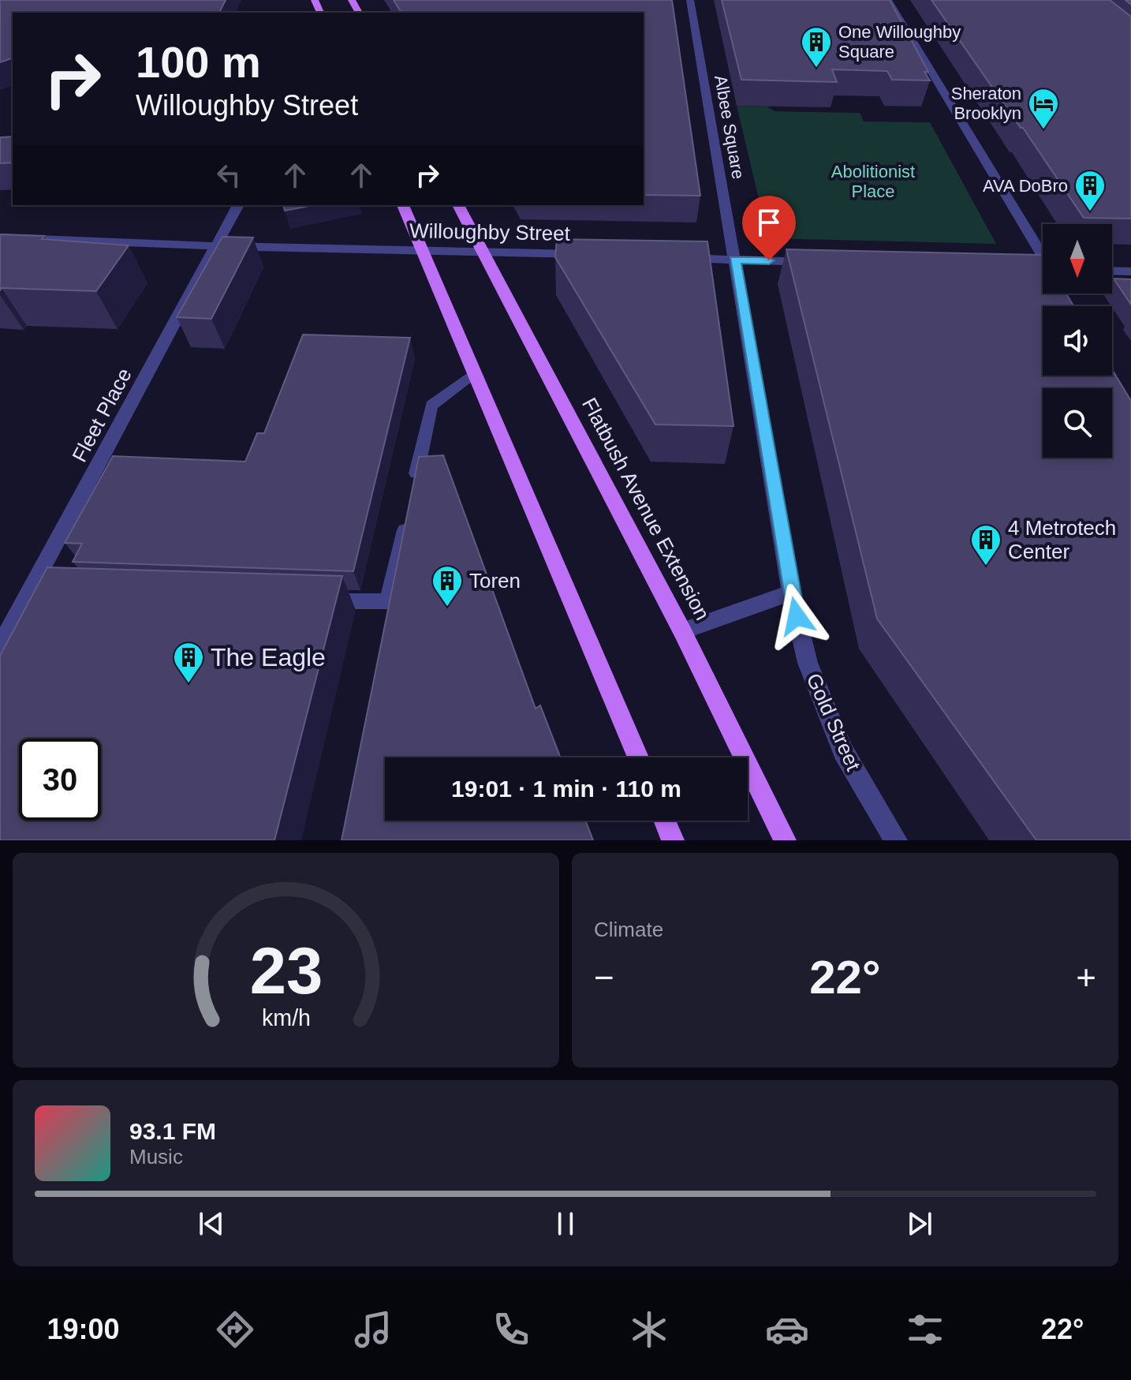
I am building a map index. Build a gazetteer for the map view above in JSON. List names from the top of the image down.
{
  "streets": {
    "main road": ["Flatbush Avenue Extension"],
    "street": [
      "Albee Square",
      "Willoughby Street",
      "Fleet Place",
      "Gold Street"
    ]
  },
  "crossings": [
    ["Albee Square", "Gold Street"],
    ["Willoughby Street", "Fleet Place"],
    ["Willoughby Street", "Flatbush Avenue Extension"]
  ],
  "parks": ["Abolitionist Place"],
  "places": {
    "building": [
      "One Willoughby Square",
      "AVA DoBro",
      "4 Metrotech Center",
      "Toren",
      "The Eagle"
    ],
    "hotel": ["Sheraton Brooklyn"]
  },
  "north": "bottom",
  "page": {
    "turn": ["100 m", "Willoughby Street"],
    "limit": "30",
    "trip": "19:01 · 1 min · 110 m",
    "tile": "Climate",
    "heat": ["−", "22°", "+"],
    "song": ["93.1 FM", "Music"],
    "tabs": ["19:00", "22°"],
    "gauge": ["23", "km/h"]
  }
}
